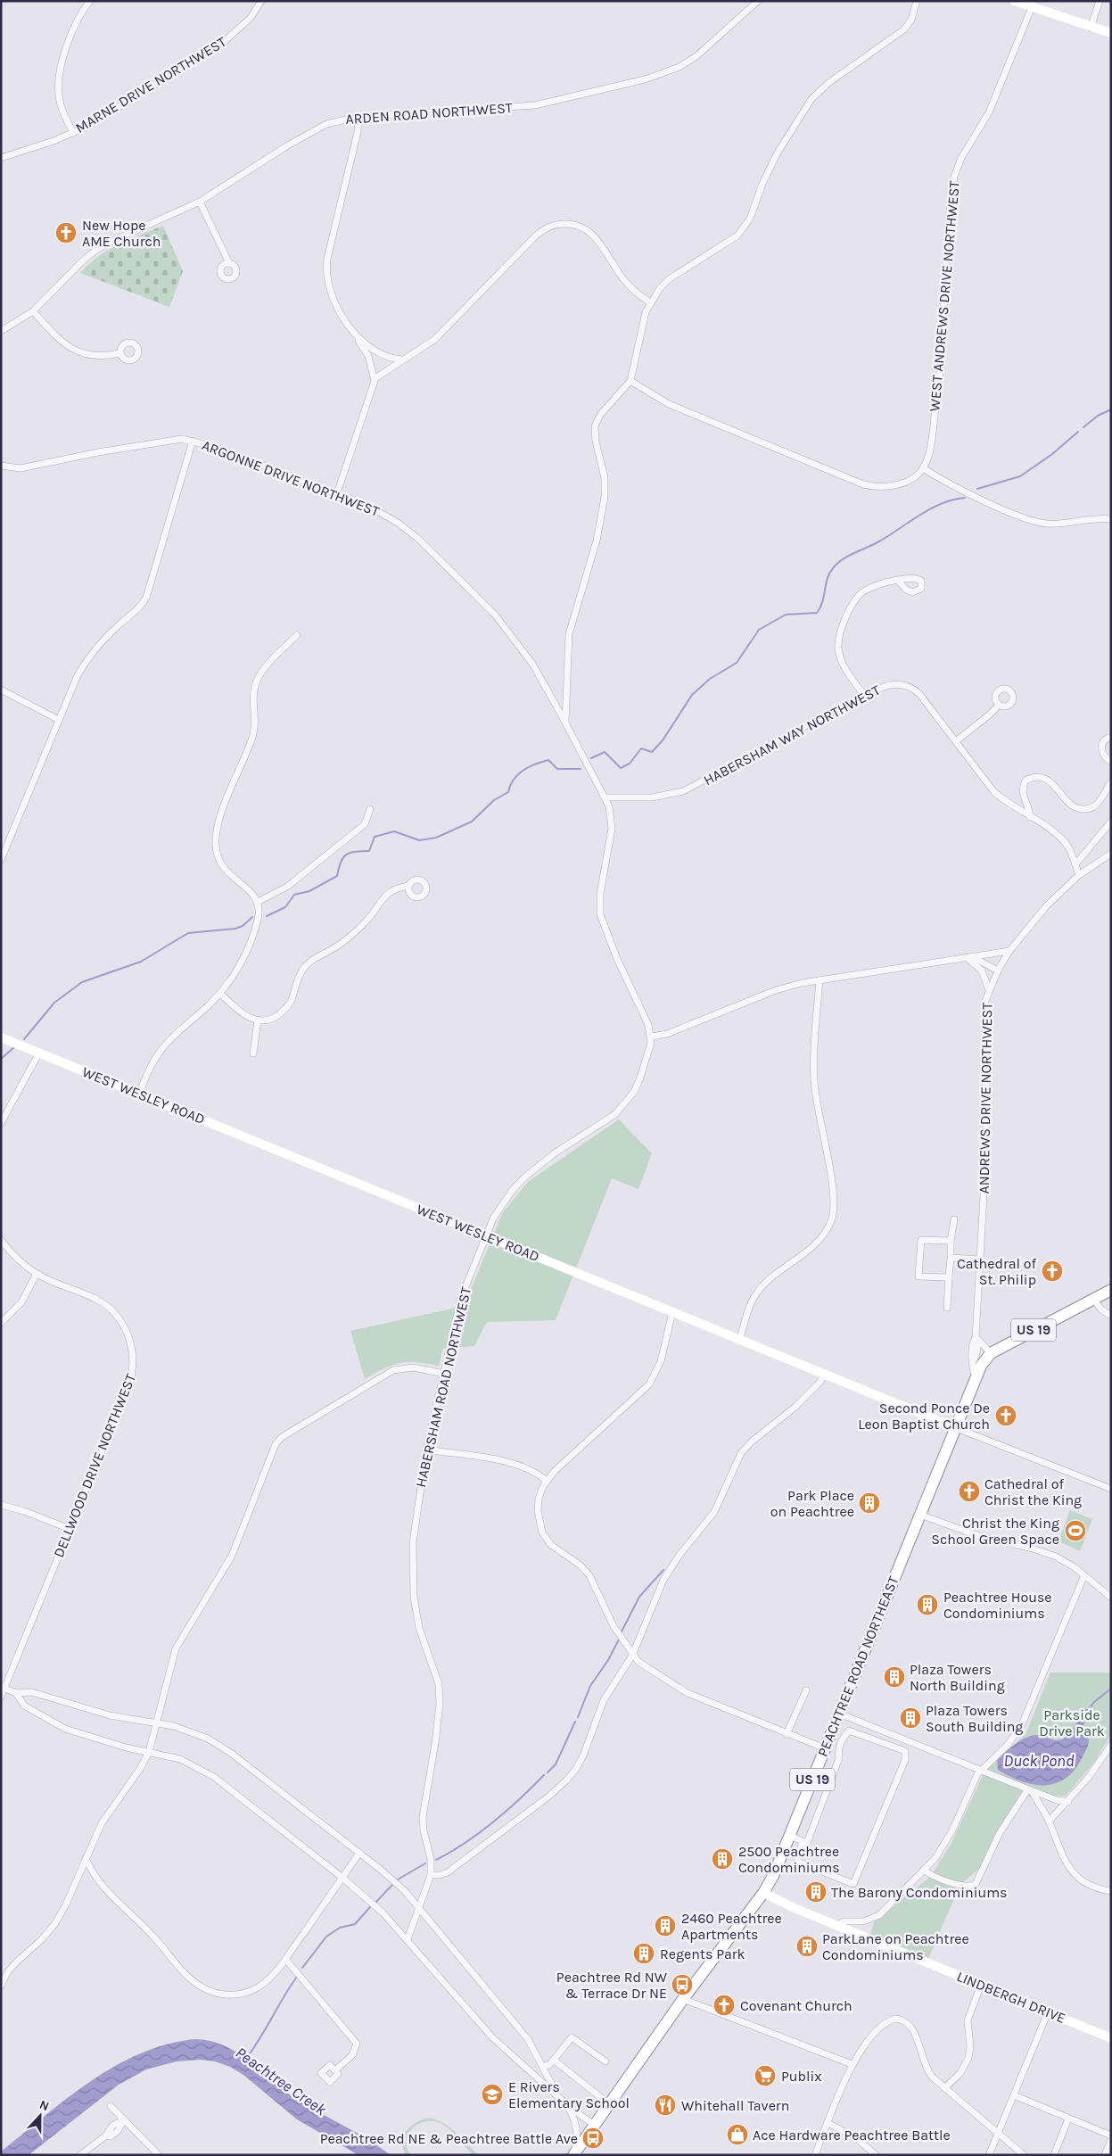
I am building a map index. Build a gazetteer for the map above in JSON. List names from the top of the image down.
{
  "streets": {
    "highway": ["US 19", "PEACHTREE ROAD NORTHEAST"],
    "street": [
      "MARNE DRIVE NORTHWEST",
      "ARDEN ROAD NORTHWEST",
      "WEST ANDREWS DRIVE NORTHWEST",
      "ARGONNE DRIVE NORTHWEST",
      "HABERSHAM WAY NORTHWEST",
      "WEST WESLEY ROAD",
      "ANDREWS DRIVE NORTHWEST",
      "HABERSHAM ROAD NORTHWEST",
      "DELLWOOD DRIVE NORTHWEST",
      "LINDBERGH DRIVE"
    ]
  },
  "crossings": [
    ["ARGONNE DRIVE NORTHWEST", "HABERSHAM ROAD NORTHWEST"],
    ["HABERSHAM WAY NORTHWEST", "ANDREWS DRIVE NORTHWEST"],
    ["HABERSHAM WAY NORTHWEST", "HABERSHAM ROAD NORTHWEST"],
    ["WEST WESLEY ROAD", "HABERSHAM ROAD NORTHWEST"],
    ["WEST WESLEY ROAD", "PEACHTREE ROAD NORTHEAST"],
    ["ANDREWS DRIVE NORTHWEST", "US 19"],
    ["ANDREWS DRIVE NORTHWEST", "PEACHTREE ROAD NORTHEAST"],
    ["US 19", "PEACHTREE ROAD NORTHEAST"],
    ["PEACHTREE ROAD NORTHEAST", "LINDBERGH DRIVE"]
  ],
  "water": ["Duck Pond", "Peachtree Creek"],
  "parks": ["Parkside Drive Park"],
  "places": {
    "church": [
      "New Hope AME Church",
      "Cathedral of St. Philip",
      "Second Ponce De Leon Baptist Church",
      "Cathedral of Christ the King",
      "Covenant Church"
    ],
    "building": [
      "Park Place on Peachtree",
      "Peachtree House Condominiums",
      "Plaza Towers North Building",
      "Plaza Towers South Building",
      "2500 Peachtree Condominiums",
      "The Barony Condominiums",
      "2460 Peachtree Apartments",
      "ParkLane on Peachtree Condominiums",
      "Regents Park"
    ],
    "sports": ["Christ the King School Green Space"],
    "bus stop": ["Peachtree Rd NW & Terrace Dr NE", "Peachtree Rd NE & Peachtree Battle Ave"],
    "supermarket": ["Publix"],
    "school or university": ["E Rivers Elementary School"],
    "restaurant": ["Whitehall Tavern"],
    "shop": ["Ace Hardware Peachtree Battle"]
  },
  "north": "top"
}
